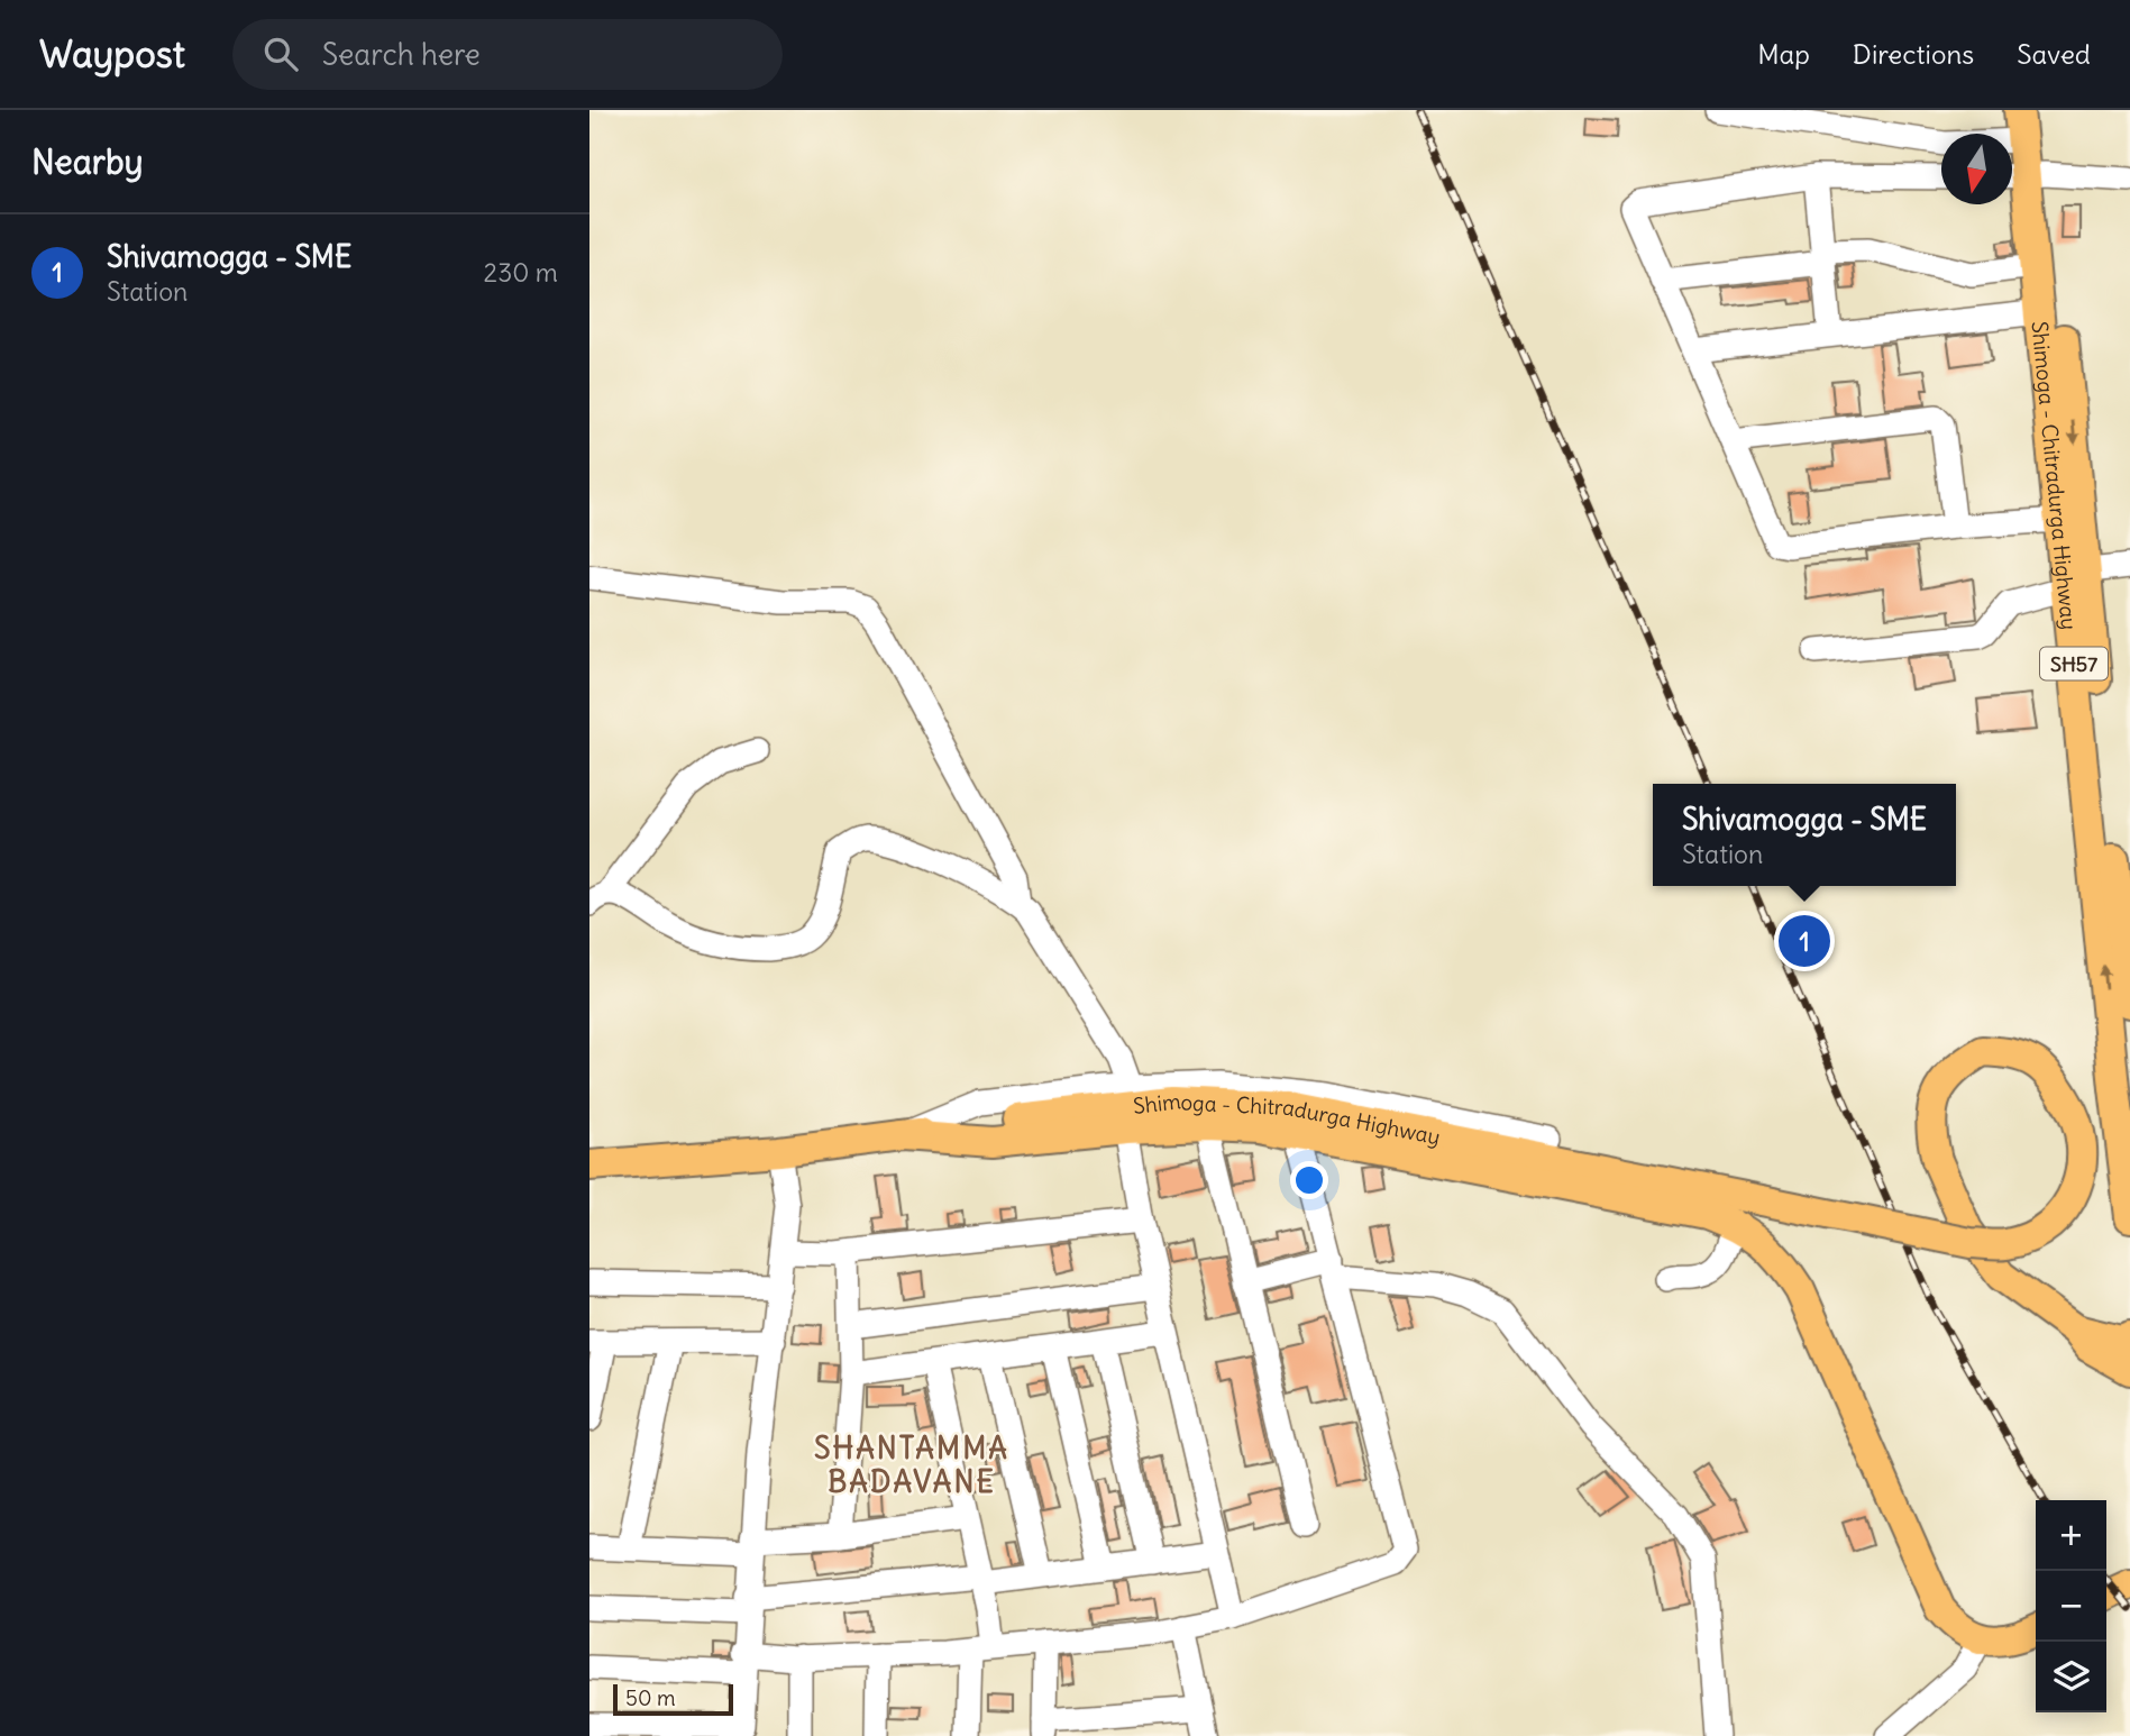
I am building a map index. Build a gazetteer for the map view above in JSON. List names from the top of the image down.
{
  "streets": {
    "main road": ["Shimoga - Chitradurga Highway", "SH57"]
  },
  "districts": ["SHANTAMMA BADAVANE"],
  "scale_bar": "50 m",
  "north": "bottom",
  "page": {
    "header": "Waypost",
    "search": "Search here",
    "nav": ["Map", "Directions", "Saved"],
    "heading": "Nearby",
    "list": [
      {
        "mark": "1",
        "name": "Shivamogga - SME",
        "note": "Station",
        "value": "230 m"
      }
    ],
    "popup": ["Shivamogga - SME", "Station"],
    "pins": "1",
    "map_buttons": ["+", "−"],
    "scale": "50 m"
  }
}
